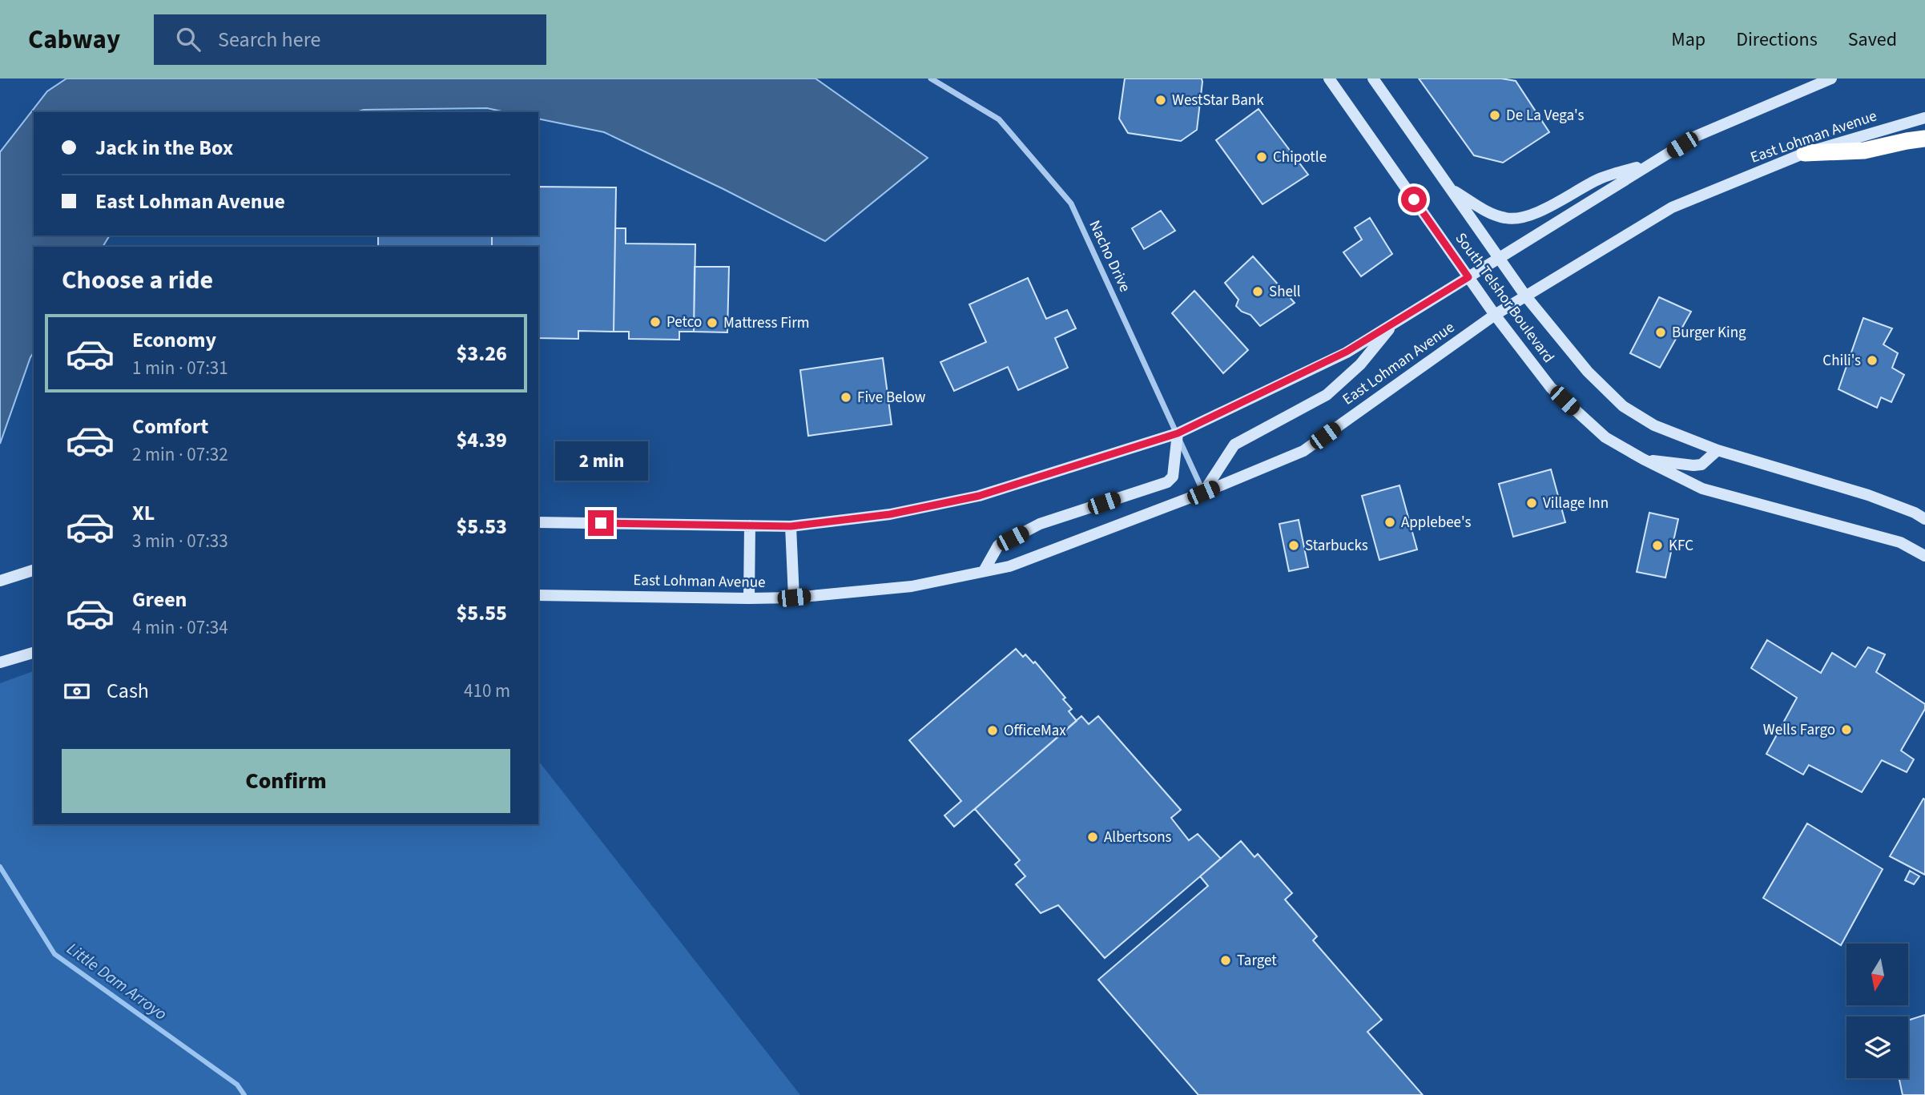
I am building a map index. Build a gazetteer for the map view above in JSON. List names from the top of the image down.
{
  "streets": {
    "main road": ["East Lohman Avenue", "South Telshor Boulevard"],
    "street": ["Nacho Drive"]
  },
  "crossings": [
    ["East Lohman Avenue", "Nacho Drive"],
    ["East Lohman Avenue", "South Telshor Boulevard"]
  ],
  "water": ["Little Dam Arroyo"],
  "places": [
    "WestStar Bank",
    "De La Vega's",
    "Chipotle",
    "Shell",
    "Petco",
    "Mattress Firm",
    "Burger King",
    "Chili's",
    "Five Below",
    "Village Inn",
    "Applebee's",
    "Starbucks",
    "KFC",
    "Wells Fargo",
    "OfficeMax",
    "Albertsons",
    "Target"
  ],
  "north": "bottom",
  "page": {
    "header": "Cabway",
    "search": "Search here",
    "nav": ["Map", "Directions", "Saved"],
    "banner": ["Jack in the Box", "East Lohman Avenue"],
    "heading": "Choose a ride",
    "list": [
      {
        "name": "Economy",
        "note": "1 min · 07:31",
        "value": "$3.26"
      },
      {
        "name": "Comfort",
        "note": "2 min · 07:32",
        "value": "$4.39"
      },
      {
        "name": "XL",
        "note": "3 min · 07:33",
        "value": "$5.53"
      },
      {
        "name": "Green",
        "note": "4 min · 07:34",
        "value": "$5.55"
      }
    ],
    "bubble": "2 min",
    "pay": ["Cash", "410 m"],
    "buttons": "Confirm"
  }
}
